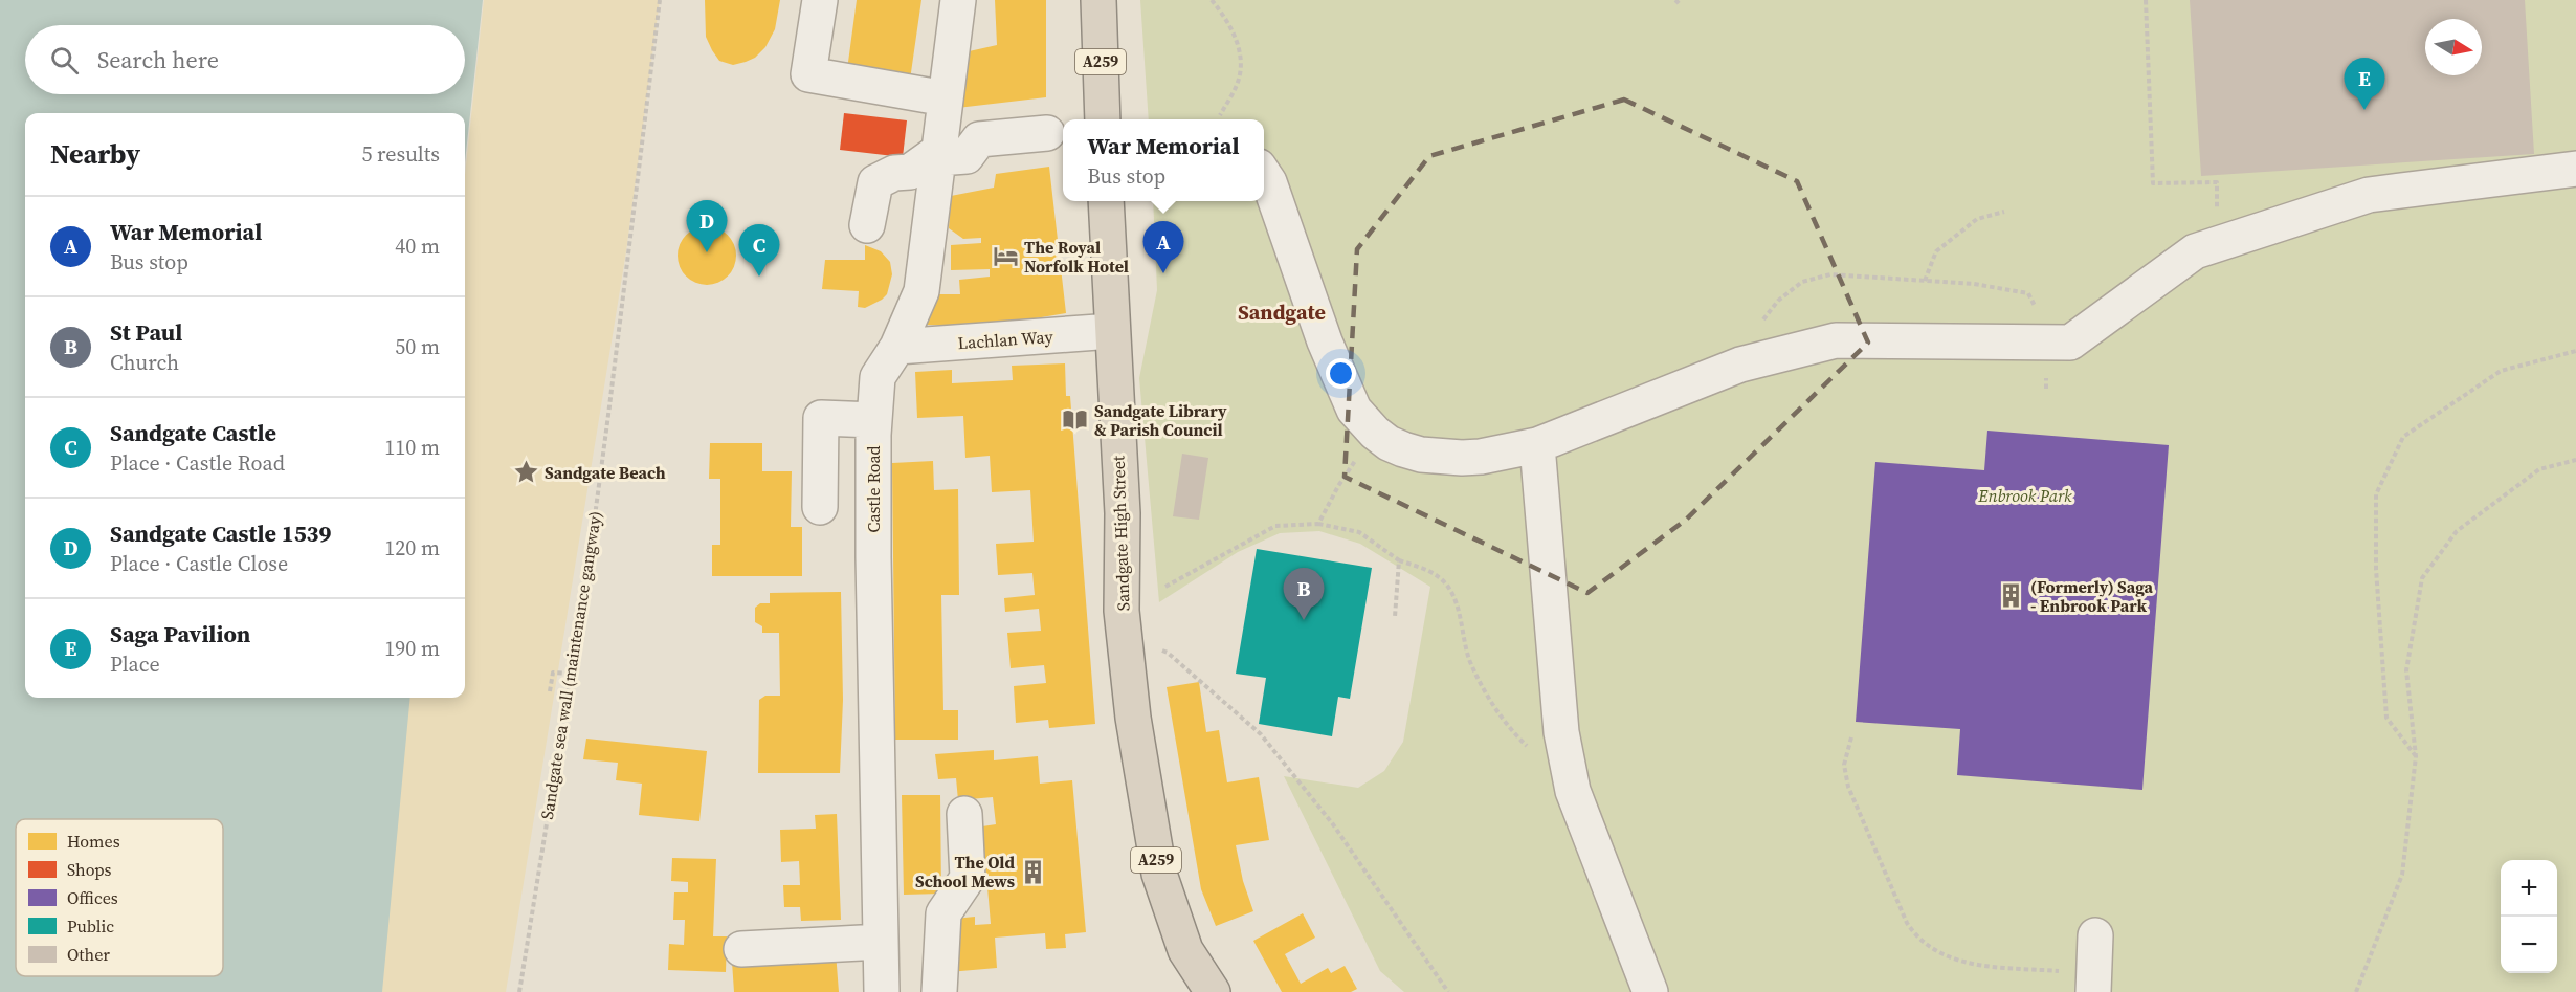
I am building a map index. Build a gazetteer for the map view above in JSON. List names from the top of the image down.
{
  "streets": {
    "highway": ["A259", "Sandgate High Street"],
    "street": ["Lachlan Way", "Castle Road"],
    "path": ["Sandgate sea wall (maintenance gangway)"]
  },
  "crossings": [
    ["Lachlan Way", "Castle Road"],
    ["Lachlan Way", "Sandgate High Street"]
  ],
  "districts": ["Sandgate"],
  "parks": ["Enbrook Park"],
  "places": {
    "hotel": ["The Royal Norfolk Hotel"],
    "library": ["Sandgate Library & Parish Council"],
    "place": ["Sandgate Beach"],
    "building": ["(Formerly) Saga - Enbrook Park", "The Old School Mews"]
  },
  "legend": [
    "Homes",
    "Shops",
    "Offices",
    "Public",
    "Other"
  ],
  "north": "right",
  "page": {
    "search": "Search here",
    "pins": [
      "E",
      "D",
      "A",
      "C",
      "B"
    ],
    "heading": ["Nearby", "5 results"],
    "popup": ["War Memorial", "Bus stop"],
    "list": [
      {
        "mark": "A",
        "name": "War Memorial",
        "note": "Bus stop",
        "value": "40 m"
      },
      {
        "mark": "B",
        "name": "St Paul",
        "note": "Church",
        "value": "50 m"
      },
      {
        "mark": "C",
        "name": "Sandgate Castle",
        "note": "Place · Castle Road",
        "value": "110 m"
      },
      {
        "mark": "D",
        "name": "Sandgate Castle 1539",
        "note": "Place · Castle Close",
        "value": "120 m"
      },
      {
        "mark": "E",
        "name": "Saga Pavilion",
        "note": "Place",
        "value": "190 m"
      }
    ],
    "map_buttons": ["+", "−"]
  }
}
